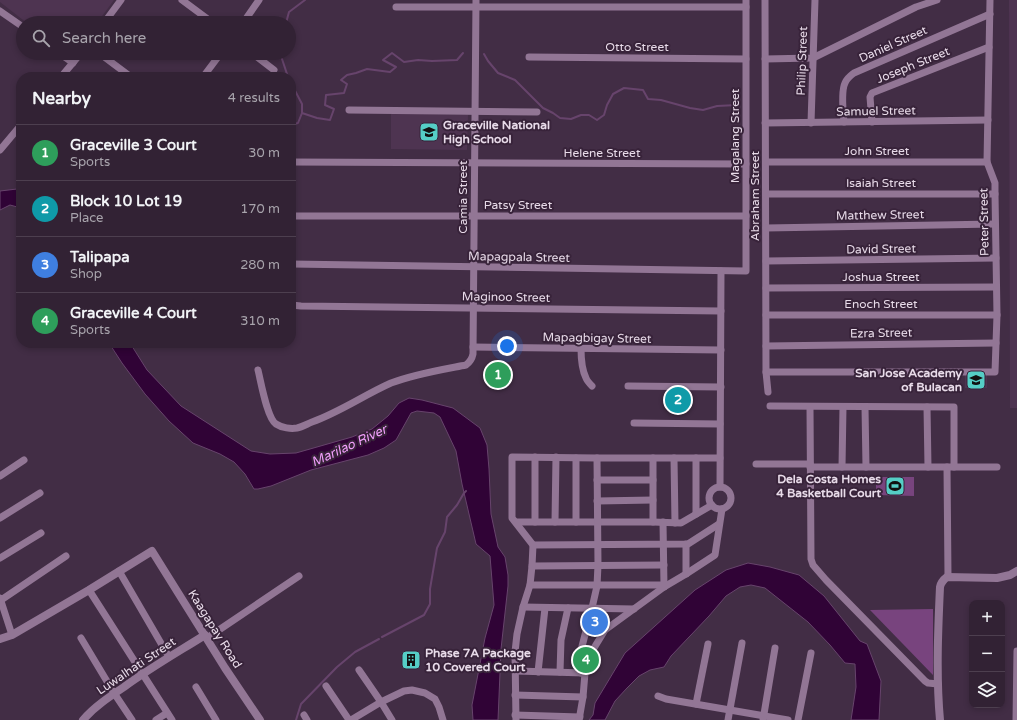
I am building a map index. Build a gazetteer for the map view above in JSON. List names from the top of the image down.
{
  "streets": {
    "street": [
      "Daniel Street",
      "Otto Street",
      "Philip Street",
      "Joseph Street",
      "Samuel Street",
      "Magalang Street",
      "John Street",
      "Helene Street",
      "Isaiah Street",
      "Abraham Street",
      "Camia Street",
      "Patsy Street",
      "Matthew Street",
      "Peter Street",
      "David Street",
      "Mapagpala Street",
      "Joshua Street",
      "Maginoo Street",
      "Enoch Street",
      "Ezra Street",
      "Mapagbigay Street",
      "Kaagapay Road",
      "Luwalhati Street"
    ]
  },
  "crossings": [
    ["Daniel Street", "Samuel Street"],
    ["Daniel Street", "Peter Street"],
    ["Otto Street", "Magalang Street"],
    ["Philip Street", "Samuel Street"],
    ["Joseph Street", "Samuel Street"],
    ["Joseph Street", "Peter Street"],
    ["Samuel Street", "Abraham Street"],
    ["Samuel Street", "Peter Street"],
    ["Magalang Street", "Helene Street"],
    ["Magalang Street", "Patsy Street"],
    ["Magalang Street", "Mapagpala Street"],
    ["John Street", "Abraham Street"],
    ["John Street", "Peter Street"],
    ["Helene Street", "Camia Street"],
    ["Isaiah Street", "Abraham Street"],
    ["Isaiah Street", "Peter Street"],
    ["Abraham Street", "Matthew Street"],
    ["Abraham Street", "Peter Street"],
    ["Abraham Street", "David Street"],
    ["Abraham Street", "Joshua Street"],
    ["Abraham Street", "Enoch Street"],
    ["Abraham Street", "Ezra Street"],
    ["Camia Street", "Patsy Street"],
    ["Camia Street", "Mapagpala Street"],
    ["Camia Street", "Maginoo Street"],
    ["Camia Street", "Mapagbigay Street"],
    ["Matthew Street", "Peter Street"],
    ["Peter Street", "David Street"],
    ["Peter Street", "Joshua Street"],
    ["Peter Street", "Enoch Street"],
    ["Peter Street", "Ezra Street"],
    ["Kaagapay Road", "Luwalhati Street"]
  ],
  "water": ["Marilao River"],
  "places": {
    "school or university": ["Graceville National High School", "San Jose Academy of Bulacan"],
    "sports": ["Dela Costa Homes 4 Basketball Court"],
    "building": ["Phase 7A Package 10 Covered Court"]
  },
  "page": {
    "search": "Search here",
    "heading": ["Nearby", "4 results"],
    "list": [
      {
        "mark": "1",
        "name": "Graceville 3 Court",
        "note": "Sports",
        "value": "30 m"
      },
      {
        "mark": "2",
        "name": "Block 10 Lot 19",
        "note": "Place",
        "value": "170 m"
      },
      {
        "mark": "3",
        "name": "Talipapa",
        "note": "Shop",
        "value": "280 m"
      },
      {
        "mark": "4",
        "name": "Graceville 4 Court",
        "note": "Sports",
        "value": "310 m"
      }
    ],
    "pins": [
      "1",
      "2",
      "3",
      "4"
    ],
    "map_buttons": ["+", "−"]
  }
}
